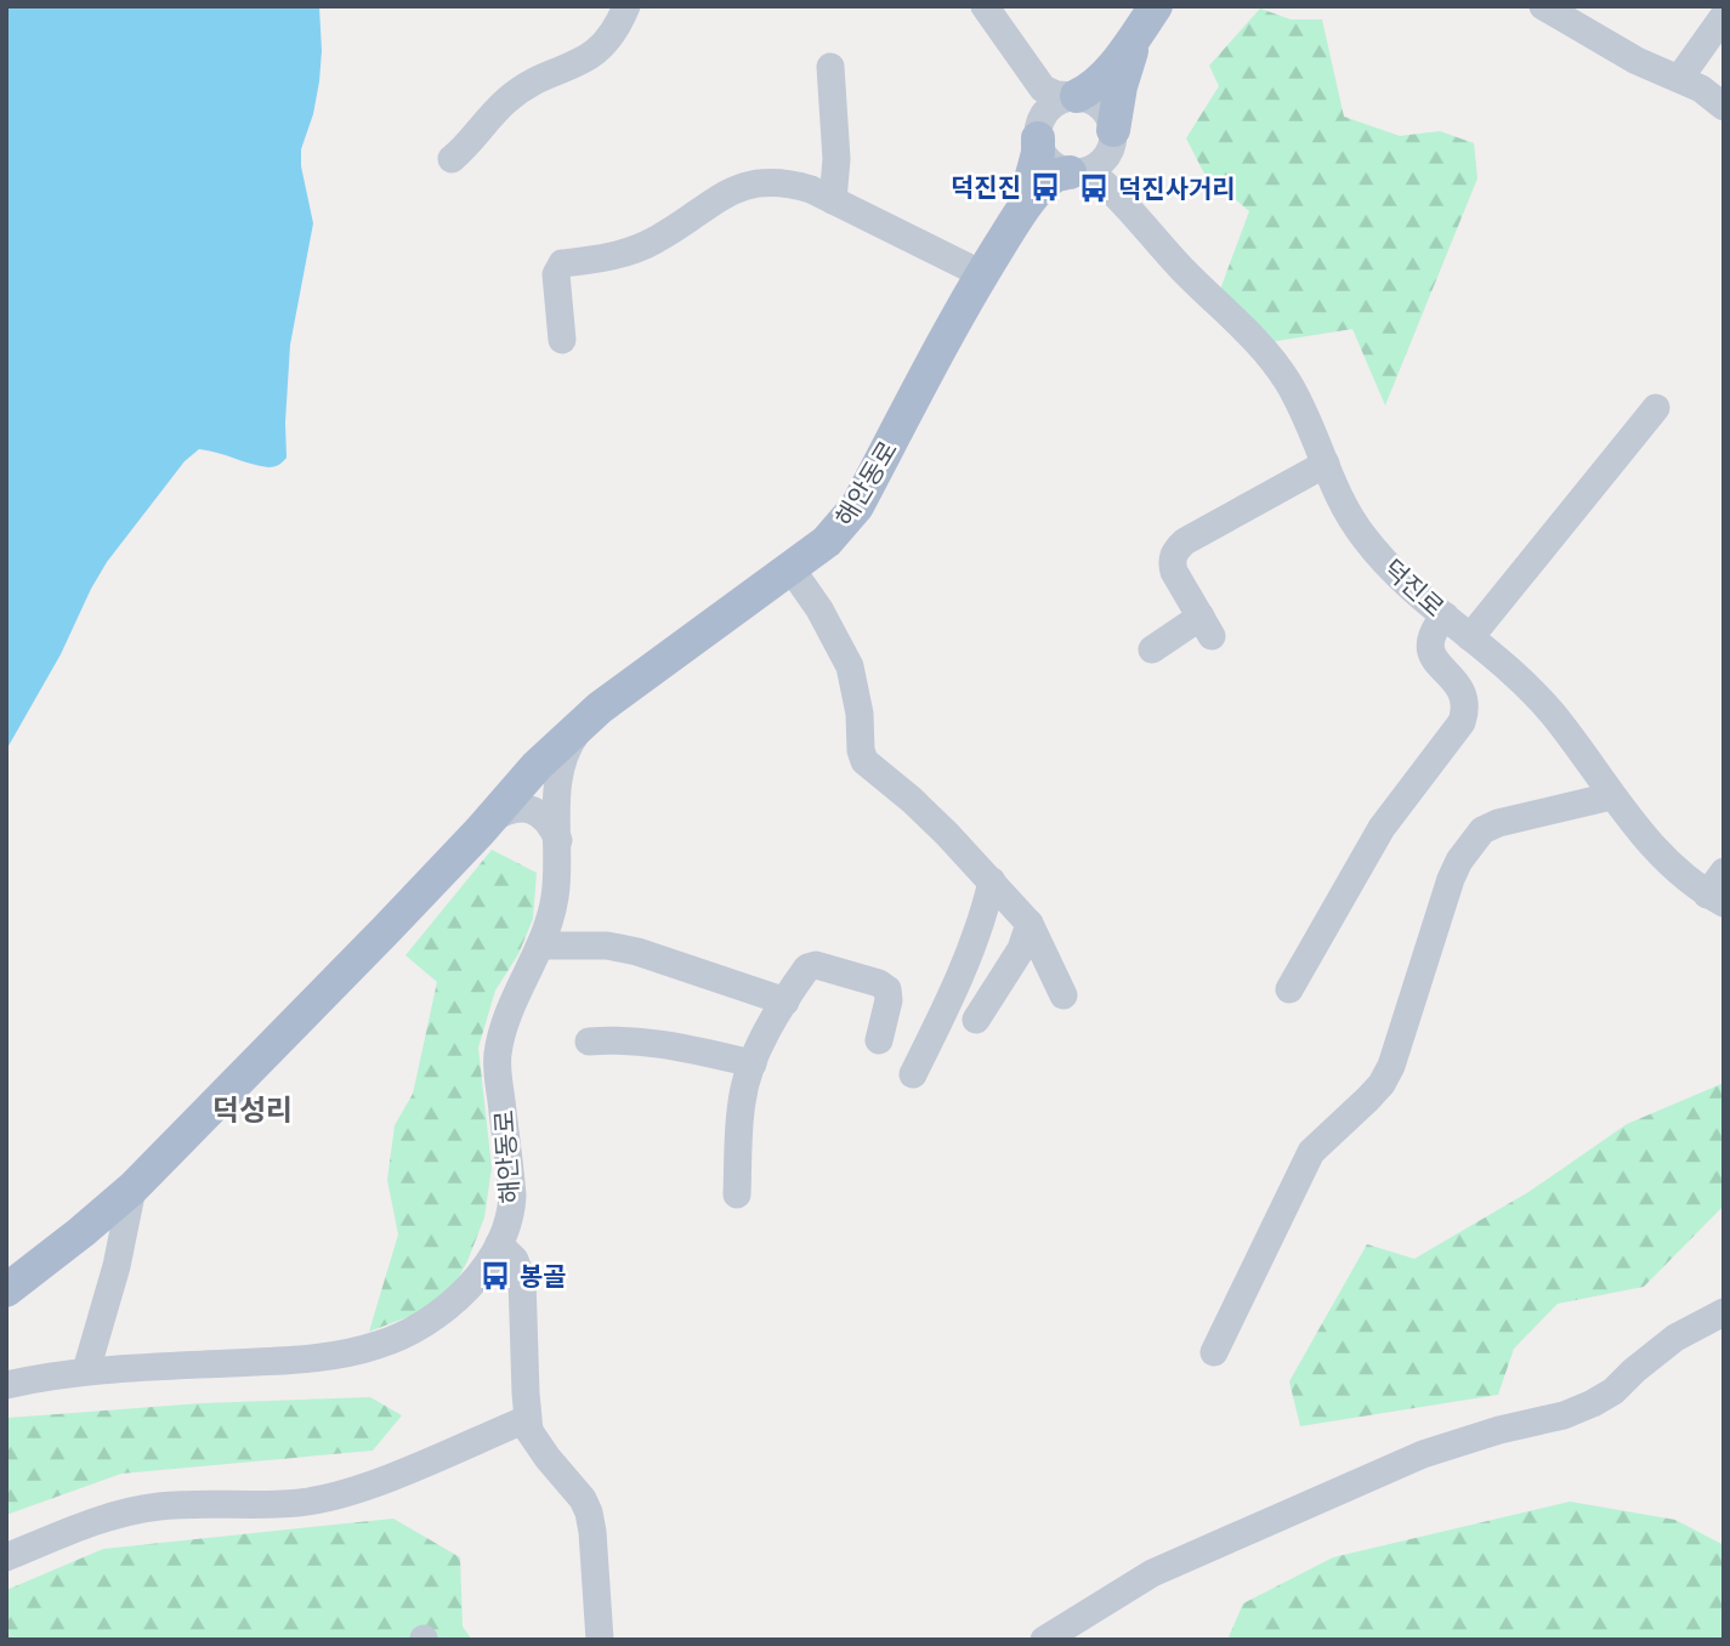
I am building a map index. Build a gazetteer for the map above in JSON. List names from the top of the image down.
{
  "streets": {
    "main road": ["해안동로"],
    "street": ["덕진로"]
  },
  "crossings": [
    ["해안동로", "덕진로"]
  ],
  "districts": ["덕성리"],
  "places": {
    "bus stop": ["덕진진", "덕진사거리", "봉골"]
  }
}
